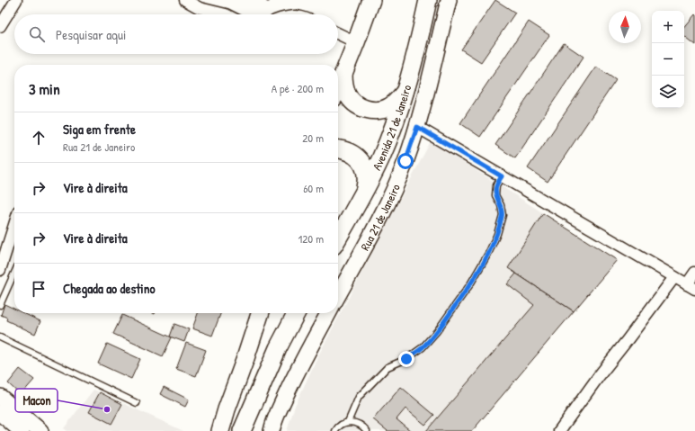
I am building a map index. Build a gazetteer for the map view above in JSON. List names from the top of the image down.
{
  "streets": {
    "main road": ["Avenida 21 de Janeiro"],
    "street": ["Rua 21 de Janeiro"]
  },
  "places": ["Macon"],
  "north": "top",
  "page": {
    "map_buttons": ["+", "−"],
    "search": "Pesquisar aqui",
    "heading": ["3 min", "A pé · 200 m"],
    "list": [
      ["Siga em frente", "Rua 21 de Janeiro", "20 m"],
      ["Vire à direita", "60 m"],
      ["Vire à direita", "120 m"],
      "Chegada ao destino"
    ]
  }
}
